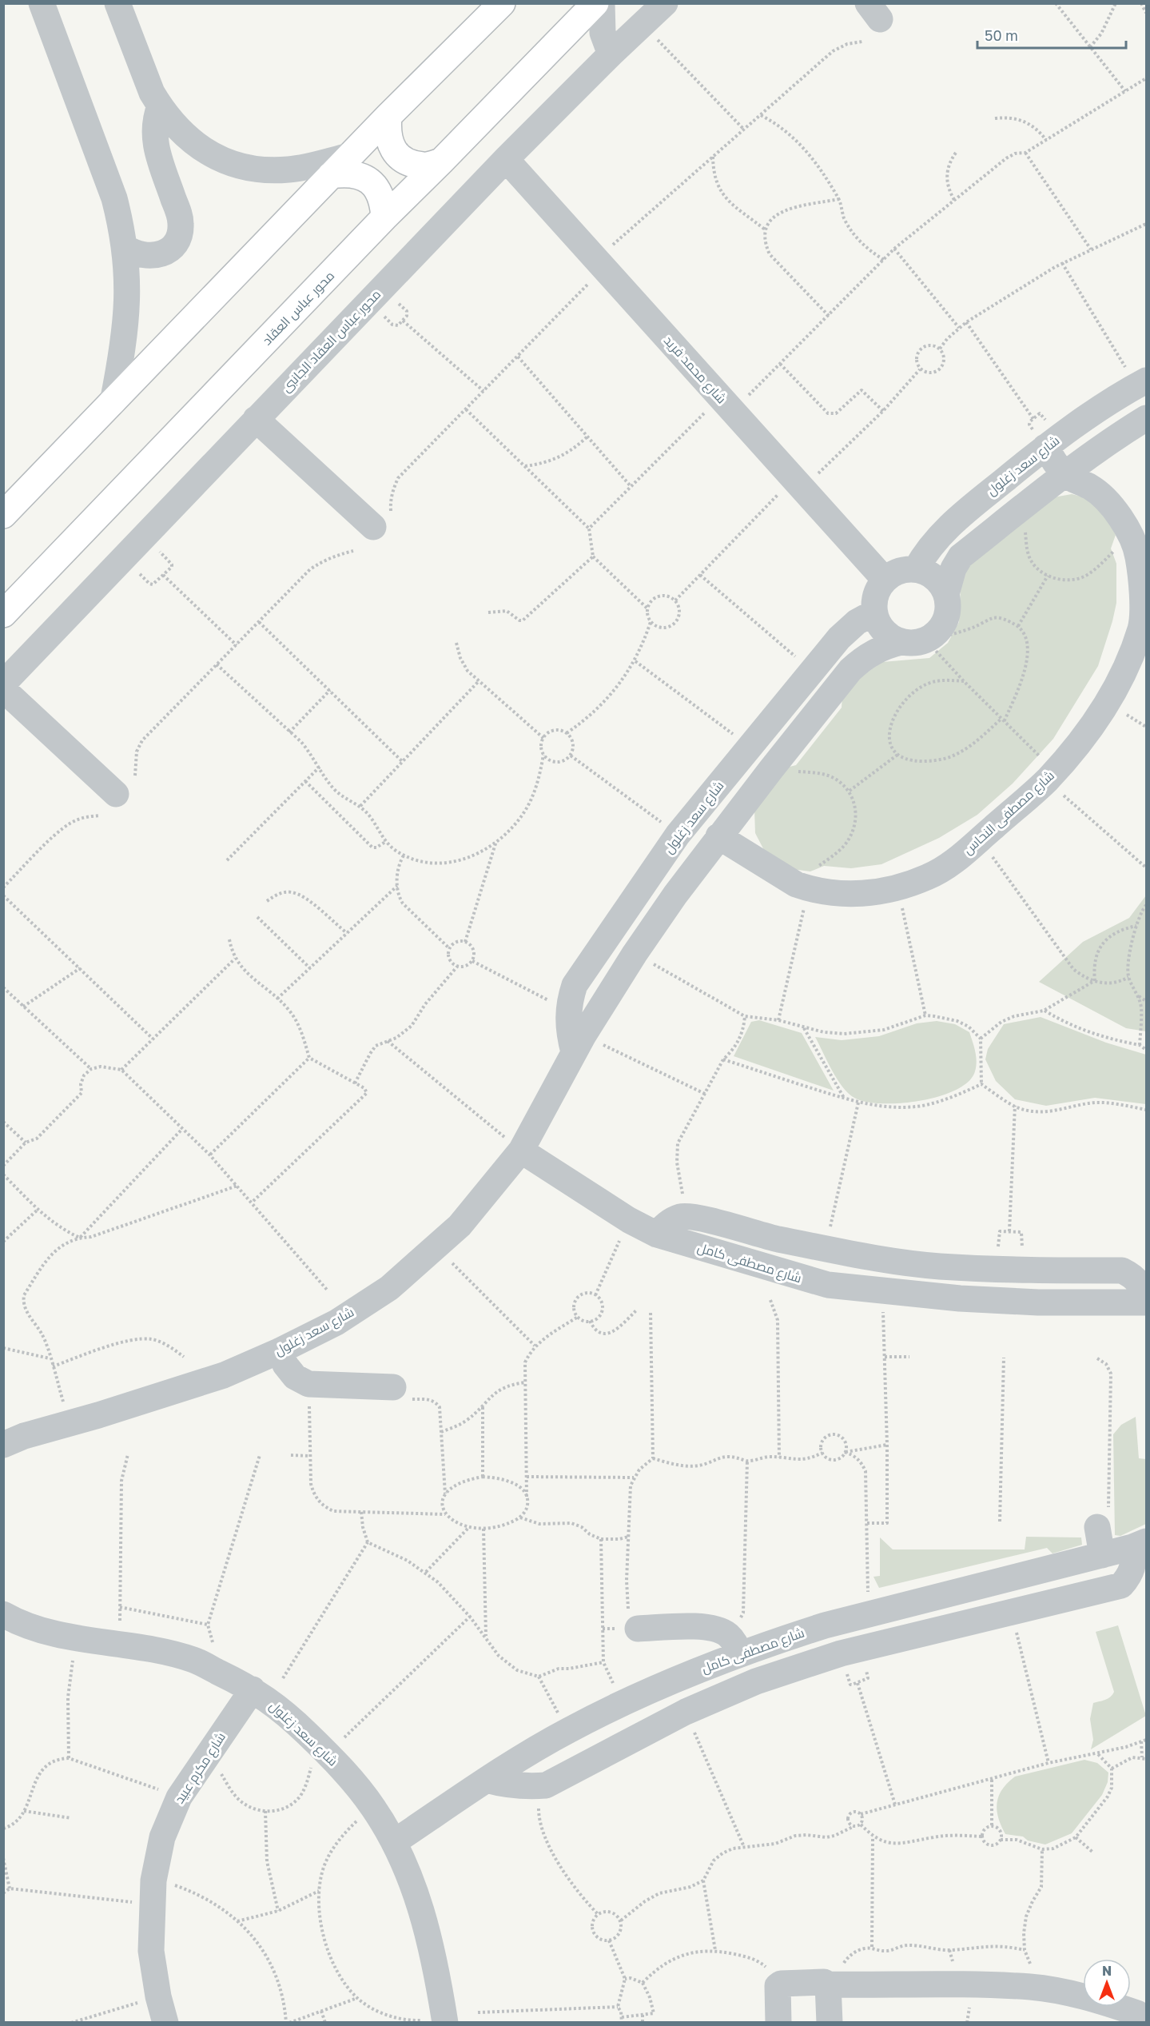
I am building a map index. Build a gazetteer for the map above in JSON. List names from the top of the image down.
{
  "streets": {
    "main road": ["محور عباس العقاد"],
    "street": [
      "محور عباس العقاد الجانبى",
      "شارع محمد فريد",
      "شارع سعد زغلول",
      "شارع مصطفى النحاس",
      "شارع مصطفى كامل",
      "شارع مكرم عبيد"
    ]
  },
  "crossings": [
    ["محور عباس العقاد الجانبى", "شارع محمد فريد"],
    ["شارع محمد فريد", "شارع سعد زغلول"],
    ["شارع سعد زغلول", "شارع مصطفى النحاس"],
    ["شارع سعد زغلول", "شارع مصطفى كامل"],
    ["شارع سعد زغلول", "شارع مكرم عبيد"]
  ],
  "scale_bar": "50 m",
  "north": "top"
}
